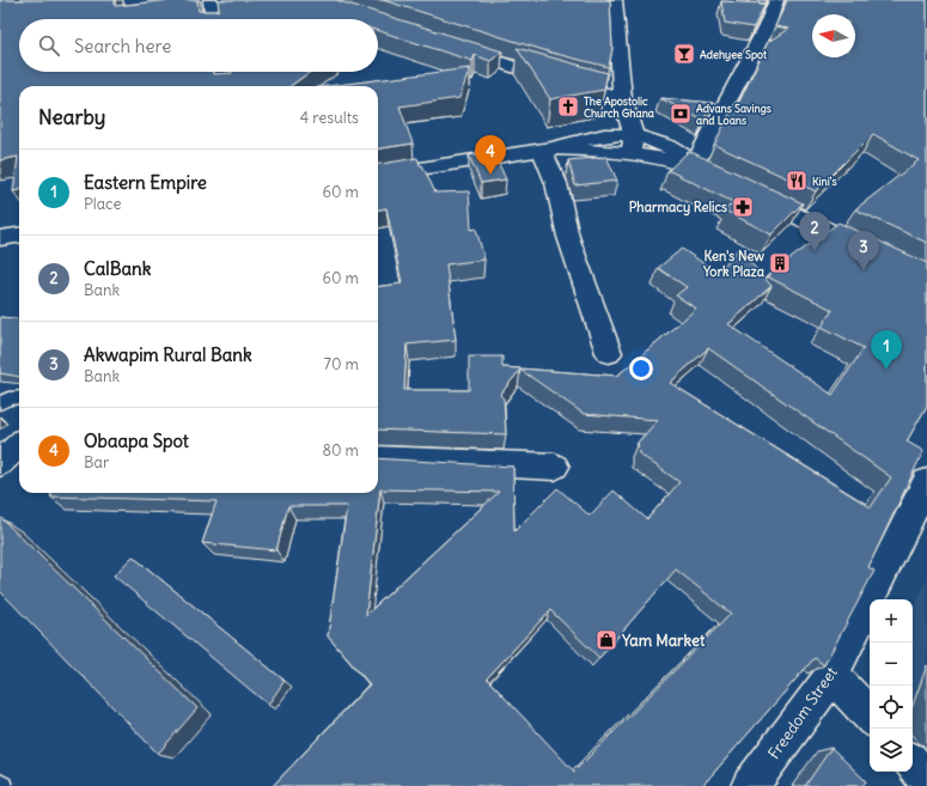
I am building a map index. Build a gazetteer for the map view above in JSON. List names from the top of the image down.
{
  "streets": {
    "street": ["Freedom Street"]
  },
  "places": {
    "bar": ["Adehyee Spot"],
    "church": ["The Apostolic Church Ghana"],
    "bank": ["Advans Savings and Loans"],
    "restaurant": ["Kini's"],
    "pharmacy": ["Pharmacy Relics"],
    "building": ["Ken's New York Plaza"],
    "shop": ["Yam Market"]
  },
  "north": "left",
  "page": {
    "search": "Search here",
    "heading": ["Nearby", "4 results"],
    "pins": [
      "4",
      "2",
      "3",
      "1"
    ],
    "list": [
      {
        "mark": "1",
        "name": "Eastern Empire",
        "note": "Place",
        "value": "60 m"
      },
      {
        "mark": "2",
        "name": "CalBank",
        "note": "Bank",
        "value": "60 m"
      },
      {
        "mark": "3",
        "name": "Akwapim Rural Bank",
        "note": "Bank",
        "value": "70 m"
      },
      {
        "mark": "4",
        "name": "Obaapa Spot",
        "note": "Bar",
        "value": "80 m"
      }
    ],
    "map_buttons": ["+", "−"]
  }
}
